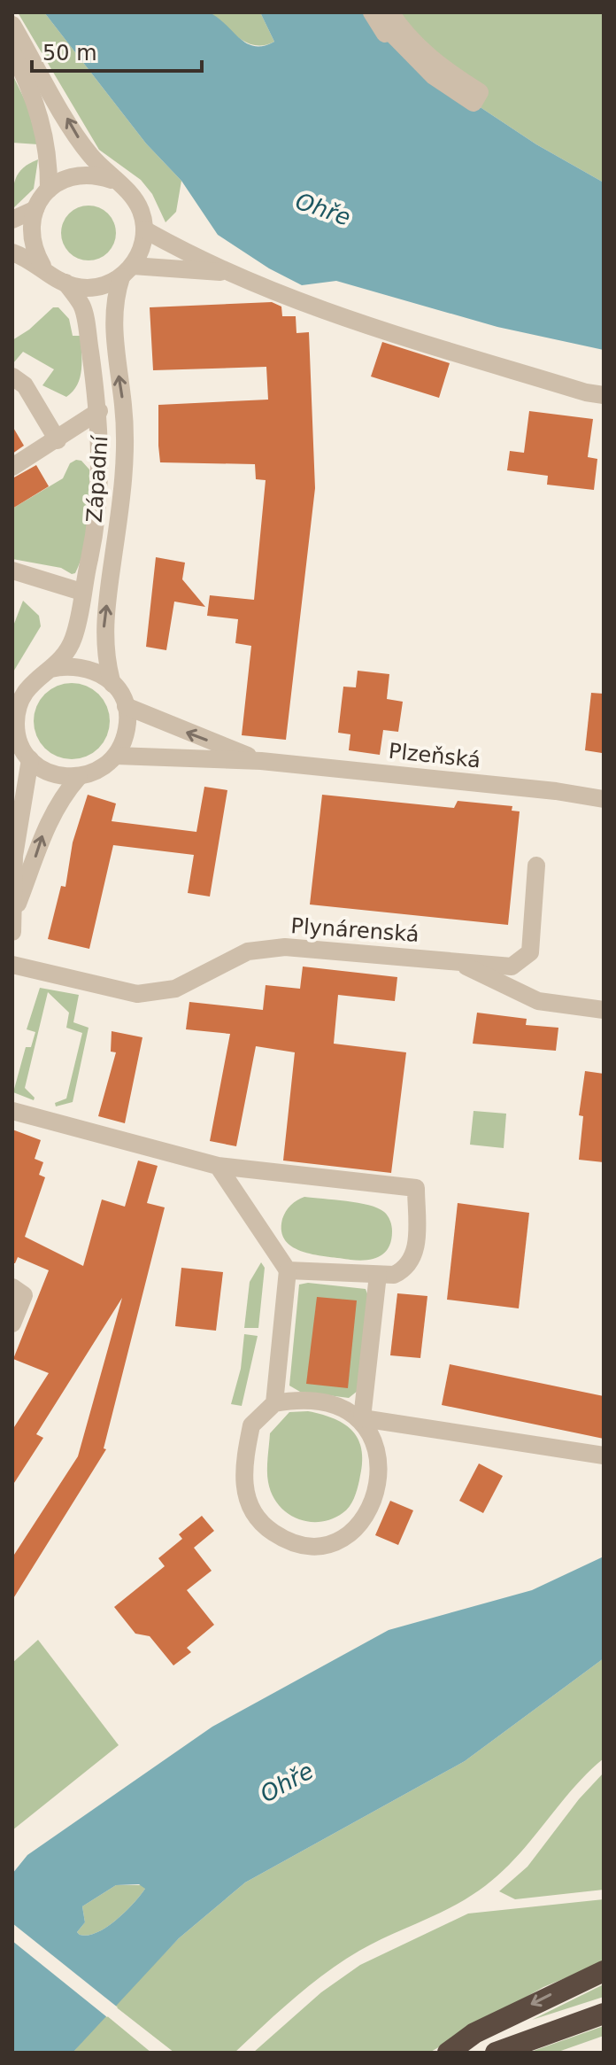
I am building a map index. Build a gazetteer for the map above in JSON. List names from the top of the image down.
{
  "streets": {
    "street": ["Západní", "Plzeňská", "Plynárenská"]
  },
  "crossings": [
    ["Západní", "Plzeňská"]
  ],
  "water": ["Ohře"],
  "scale_bar": "50 m"
}
